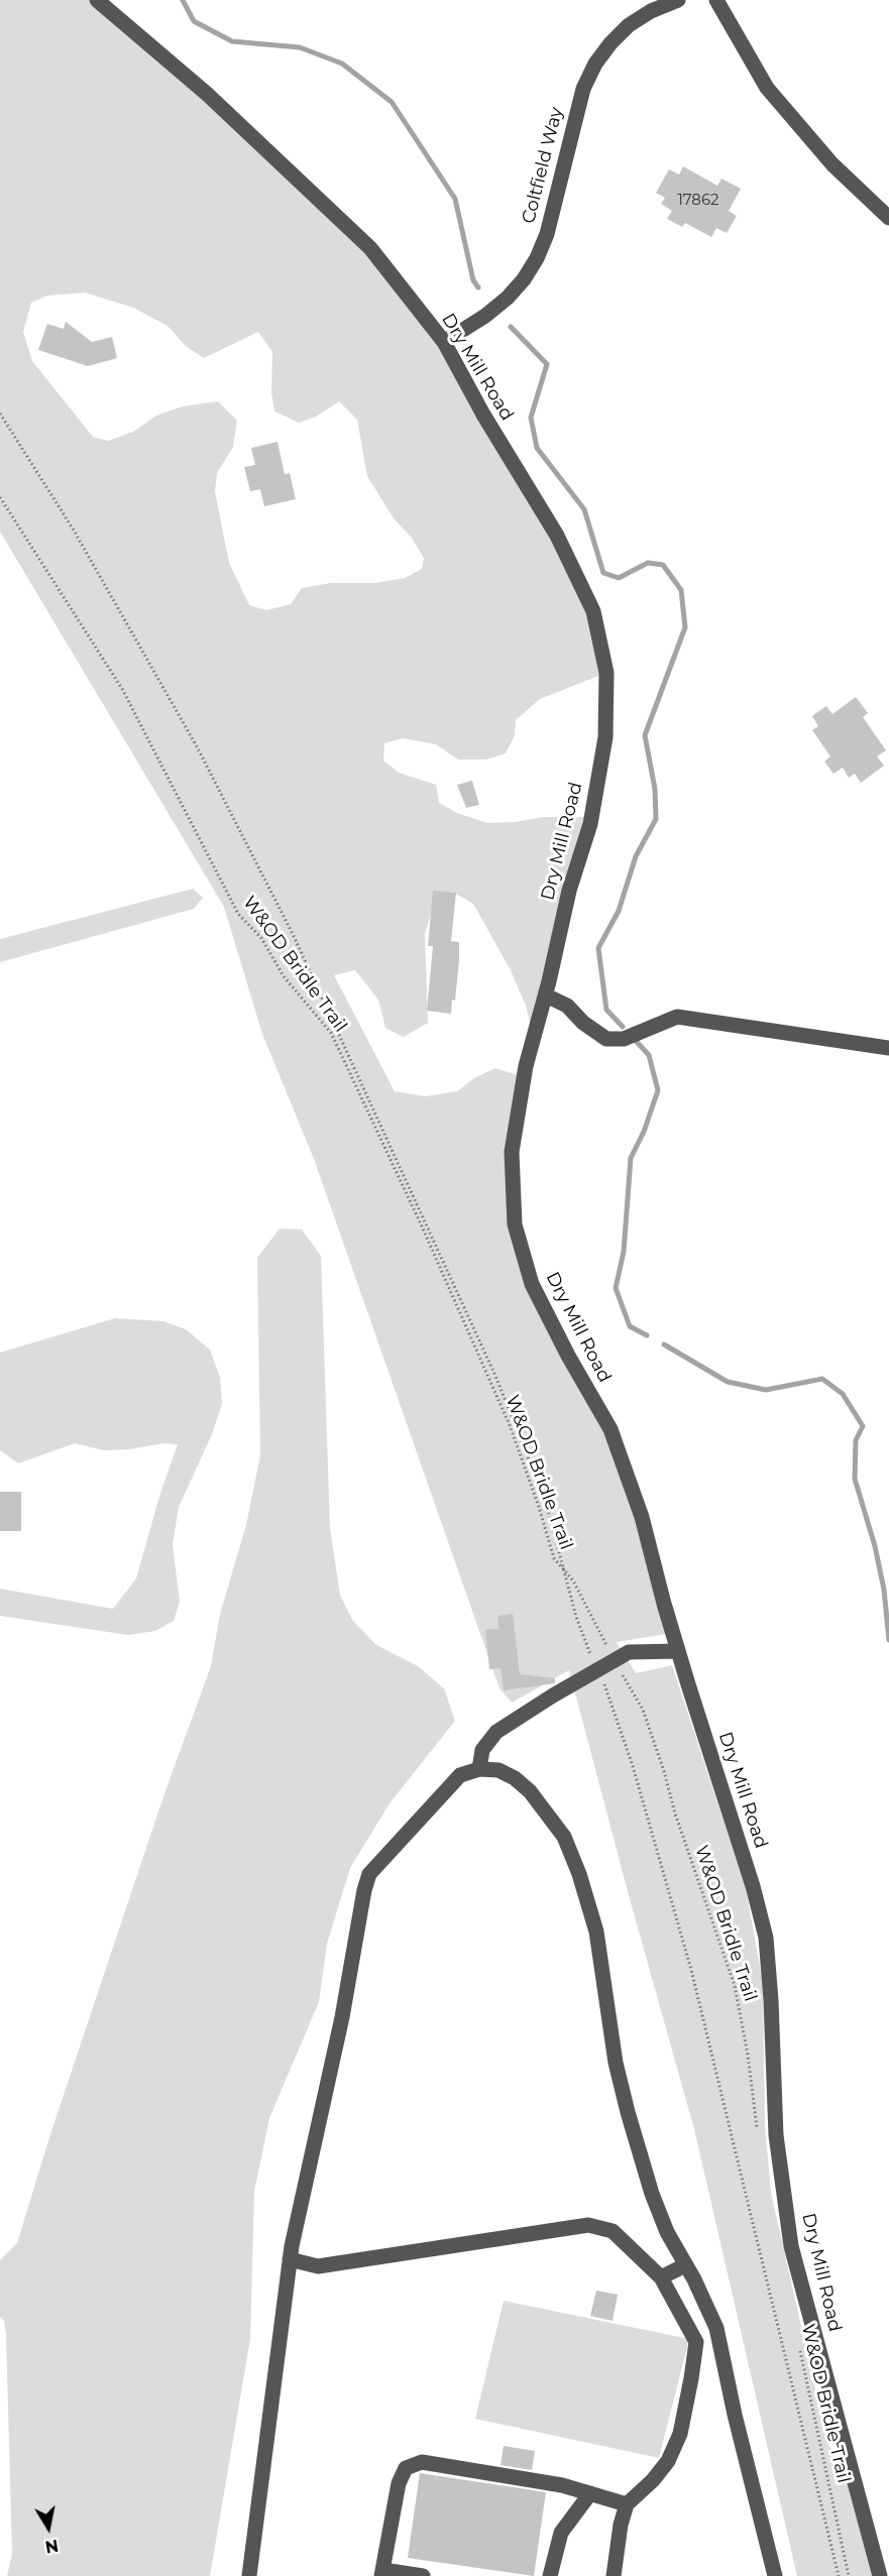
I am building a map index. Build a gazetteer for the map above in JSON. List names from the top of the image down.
{
  "streets": {
    "street": ["Coltfield Way", "Dry Mill Road"],
    "path": ["W&OD Bridle Trail"]
  },
  "crossings": [
    ["Coltfield Way", "Dry Mill Road"]
  ],
  "house_numbers": ["17862"],
  "north": "bottom"
}
